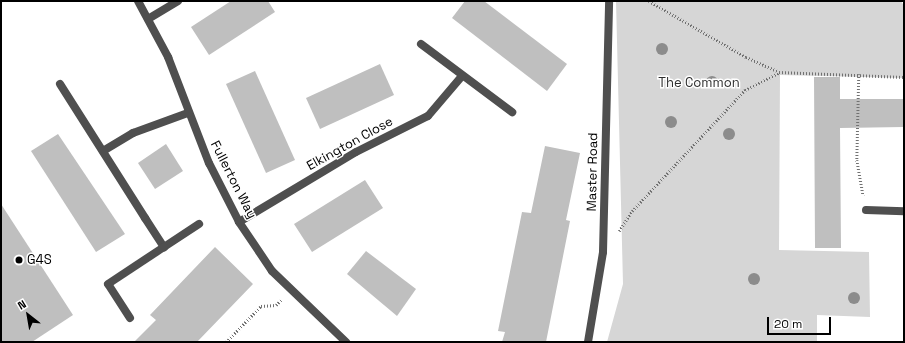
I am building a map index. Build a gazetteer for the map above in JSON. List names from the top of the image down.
{
  "streets": {
    "street": ["Elkington Close", "Master Road", "Fullerton Way"]
  },
  "crossings": [
    ["Elkington Close", "Fullerton Way"]
  ],
  "parks": ["The Common"],
  "places": ["G4S"],
  "scale_bar": "20 m",
  "north": "top left"
}
